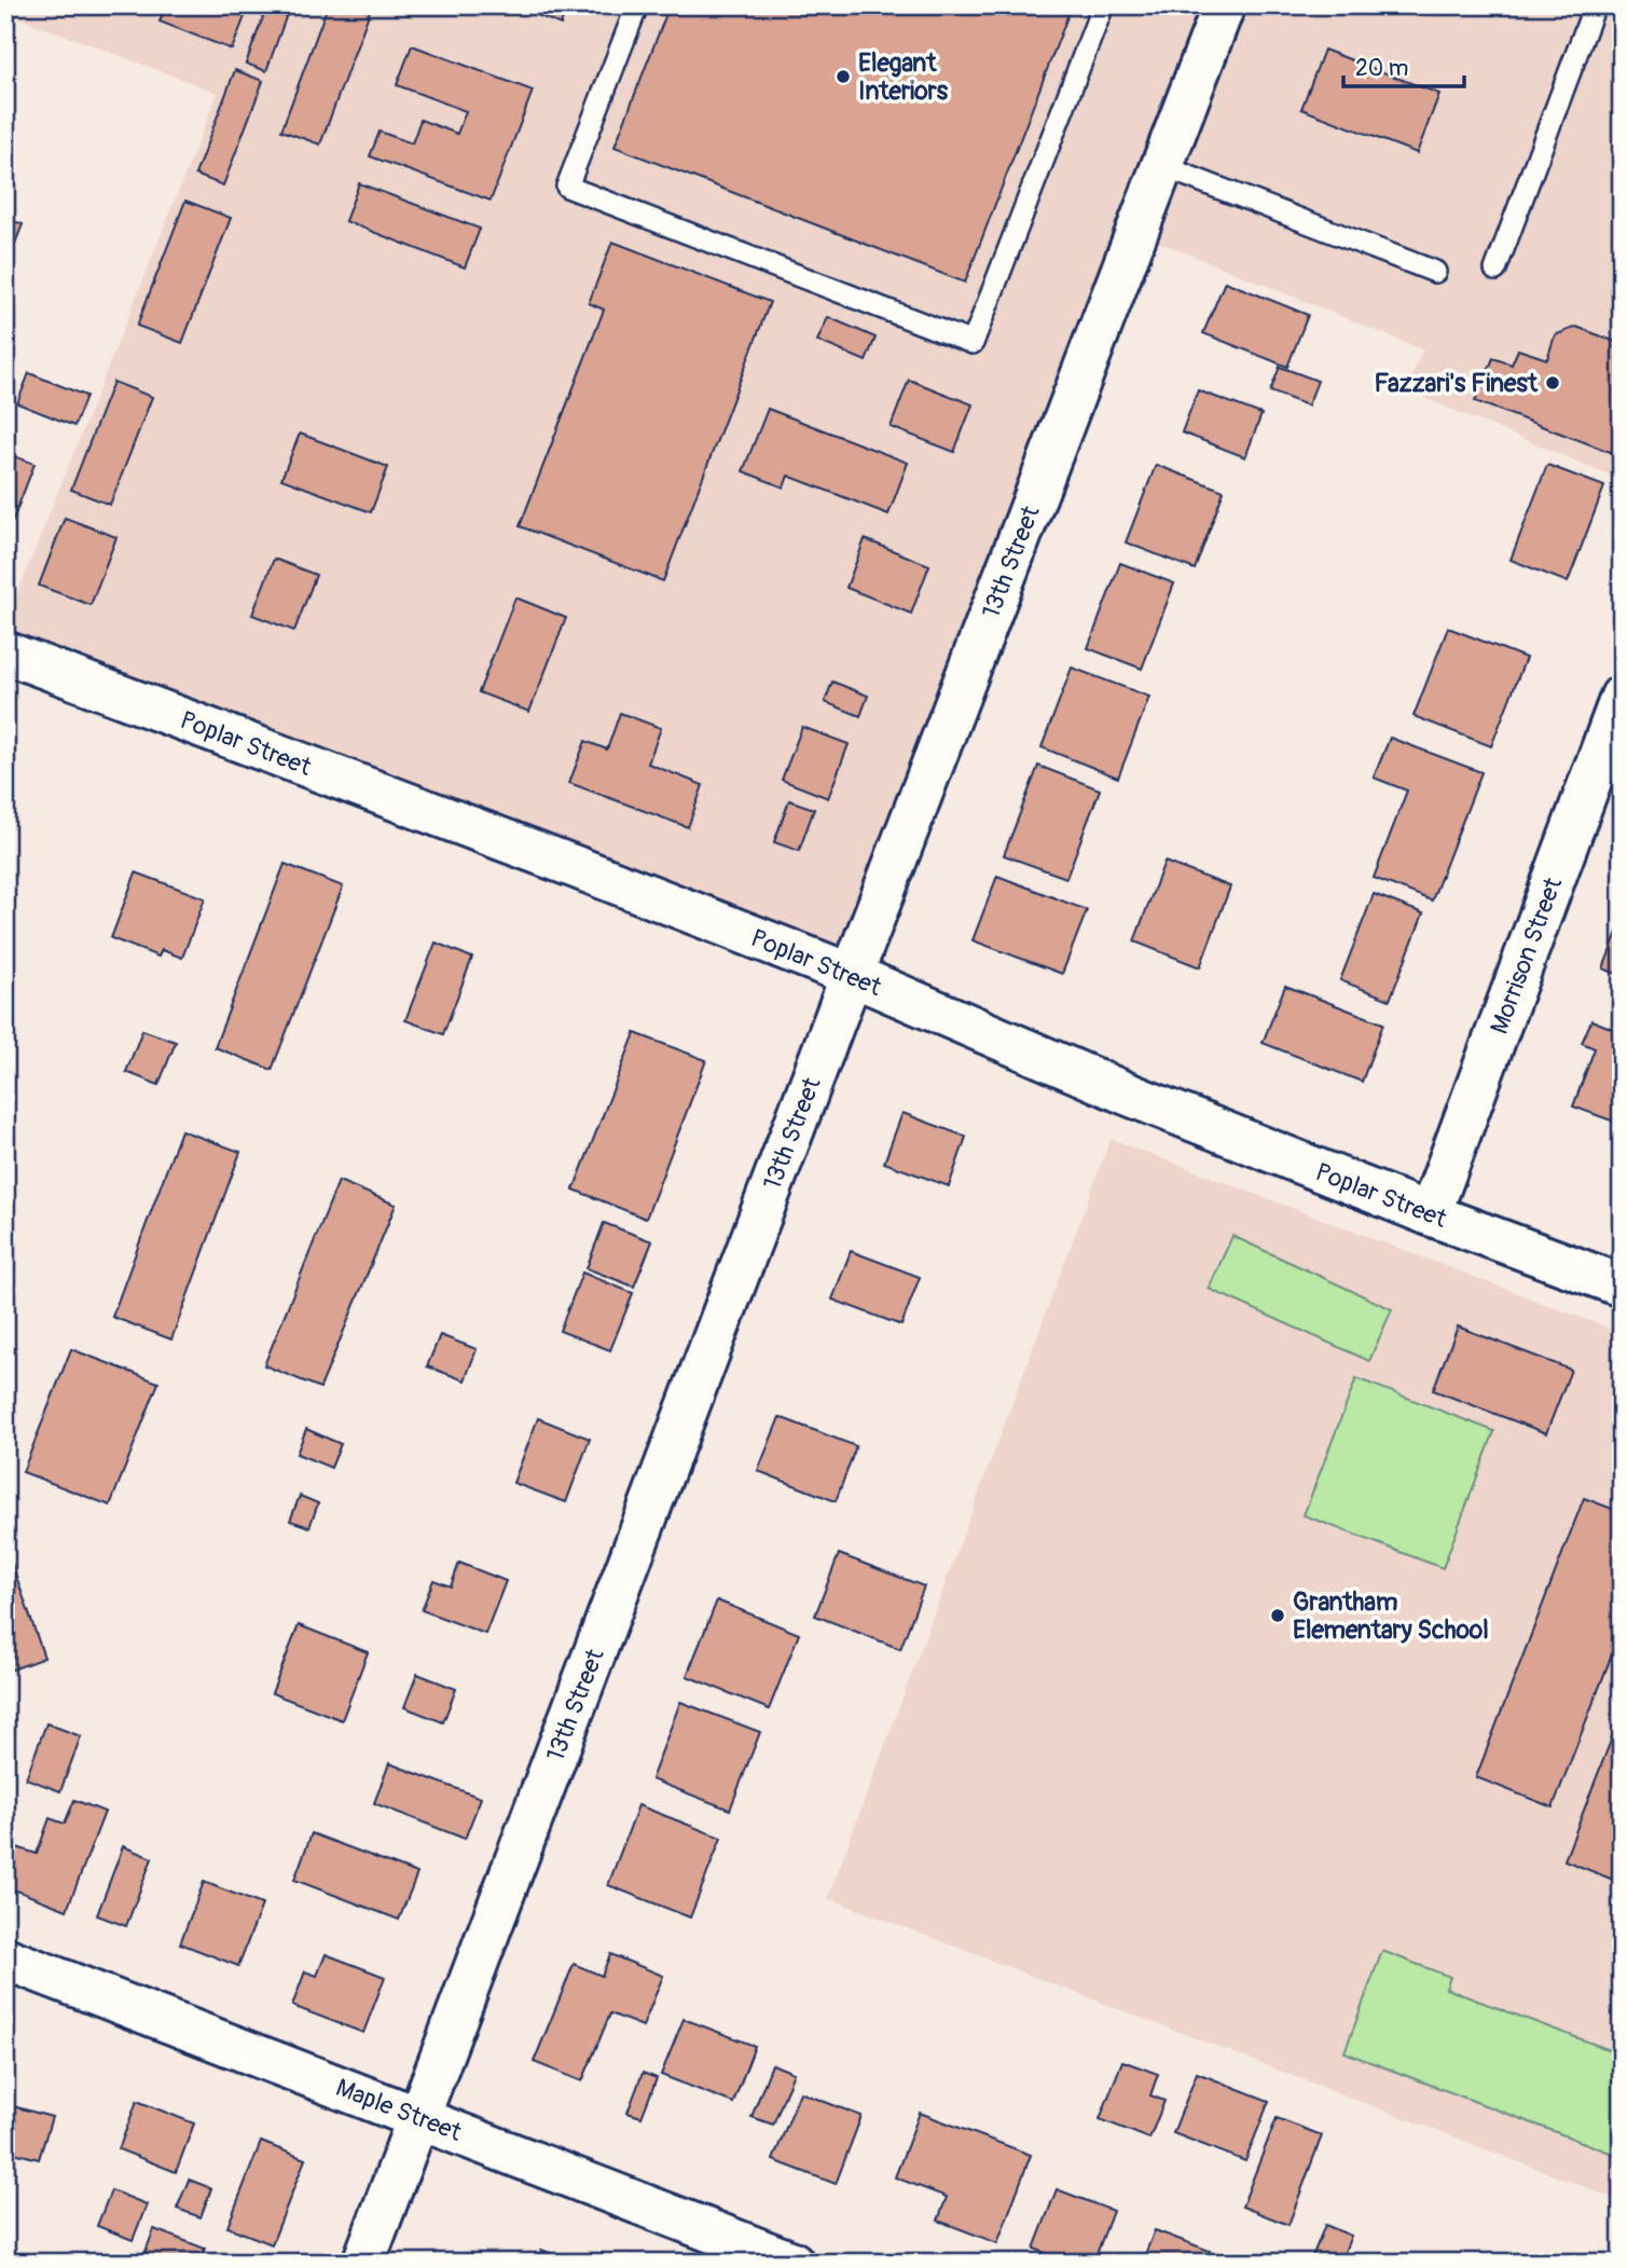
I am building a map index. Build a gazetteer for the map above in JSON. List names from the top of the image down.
{
  "streets": {
    "street": [
      "13th Street",
      "Poplar Street",
      "Morrison Street",
      "Maple Street"
    ]
  },
  "crossings": [
    ["13th Street", "Poplar Street"],
    ["13th Street", "Maple Street"],
    ["Poplar Street", "Morrison Street"]
  ],
  "places": ["Elegant Interiors", "Fazzari's Finest", "Grantham Elementary School"],
  "scale_bar": "20 m"
}
